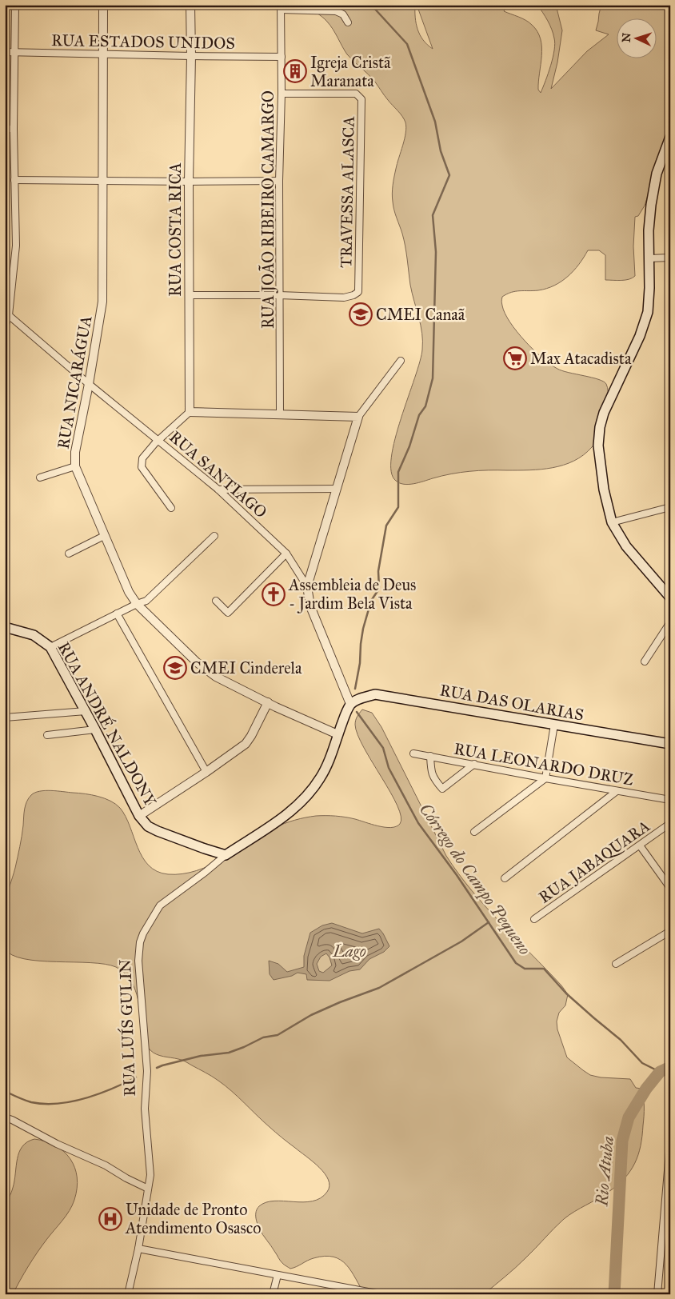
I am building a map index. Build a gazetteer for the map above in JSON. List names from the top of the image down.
{
  "streets": {
    "main road": ["RUA DAS OLARIAS", "RUA ANDRÉ NALDONY", "RUA LUÍS GULIN"],
    "street": [
      "RUA ESTADOS UNIDOS",
      "TRAVESSA ALASCA",
      "RUA JOÃO RIBEIRO CAMARGO",
      "RUA COSTA RICA",
      "RUA NICARÁGUA",
      "RUA SANTIAGO",
      "RUA LEONARDO DRUZ",
      "RUA JABAQUARA"
    ]
  },
  "crossings": [
    ["RUA ESTADOS UNIDOS", "RUA JOÃO RIBEIRO CAMARGO"],
    ["RUA ESTADOS UNIDOS", "RUA COSTA RICA"],
    ["RUA ESTADOS UNIDOS", "RUA NICARÁGUA"],
    ["TRAVESSA ALASCA", "RUA JOÃO RIBEIRO CAMARGO"],
    ["RUA NICARÁGUA", "RUA SANTIAGO"],
    ["RUA NICARÁGUA", "RUA LUÍS GULIN"],
    ["RUA SANTIAGO", "RUA DAS OLARIAS"],
    ["RUA SANTIAGO", "RUA LUÍS GULIN"],
    ["RUA DAS OLARIAS", "RUA LUÍS GULIN"],
    ["RUA ANDRÉ NALDONY", "RUA LUÍS GULIN"]
  ],
  "water": ["Córrego do Campo Pequeno", "Lago", "Rio Atuba"],
  "places": {
    "building": ["Igreja Cristã Maranata"],
    "school or university": ["CMEI Canaã", "CMEI Cinderela"],
    "supermarket": ["Max Atacadista"],
    "church": ["Assembleia de Deus - Jardim Bela Vista"],
    "hospital": ["Unidade de Pronto Atendimento Osasco"]
  },
  "north": "left"
}
